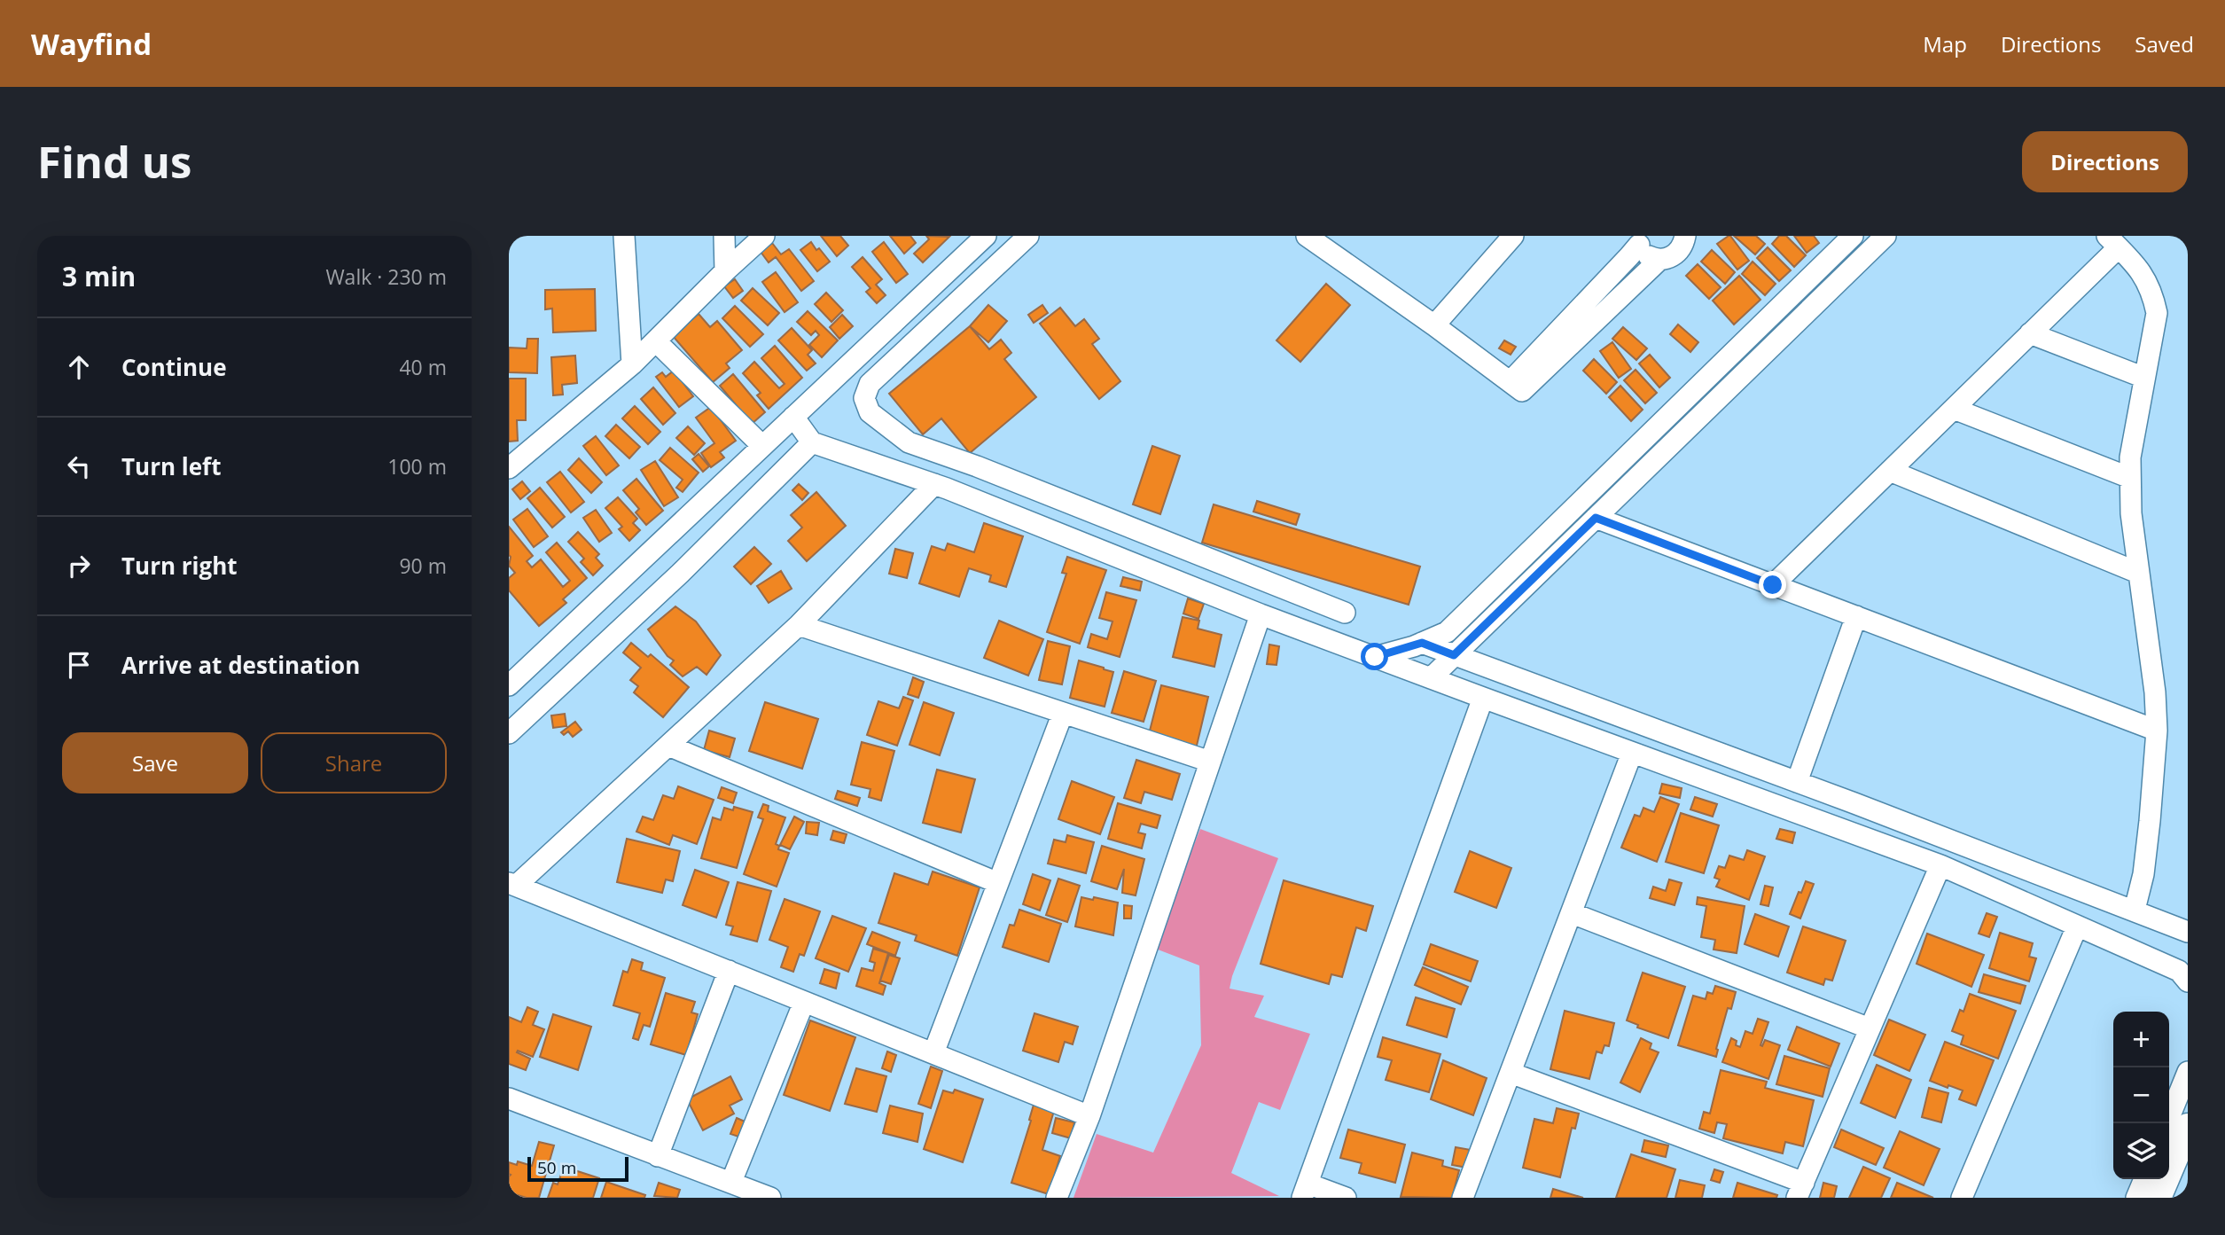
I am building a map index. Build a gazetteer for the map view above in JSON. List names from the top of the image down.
{
  "scale_bar": "50 m",
  "page": {
    "header": "Wayfind",
    "nav": ["Map", "Directions", "Saved"],
    "buttons": [
      "Directions",
      ["Save", "Share"]
    ],
    "title": "Find us",
    "heading": ["3 min", "Walk · 230 m"],
    "list": [
      ["Continue", "40 m"],
      ["Turn left", "100 m"],
      ["Turn right", "90 m"],
      "Arrive at destination"
    ],
    "map_buttons": ["+", "−"],
    "scale": "50 m"
  }
}
